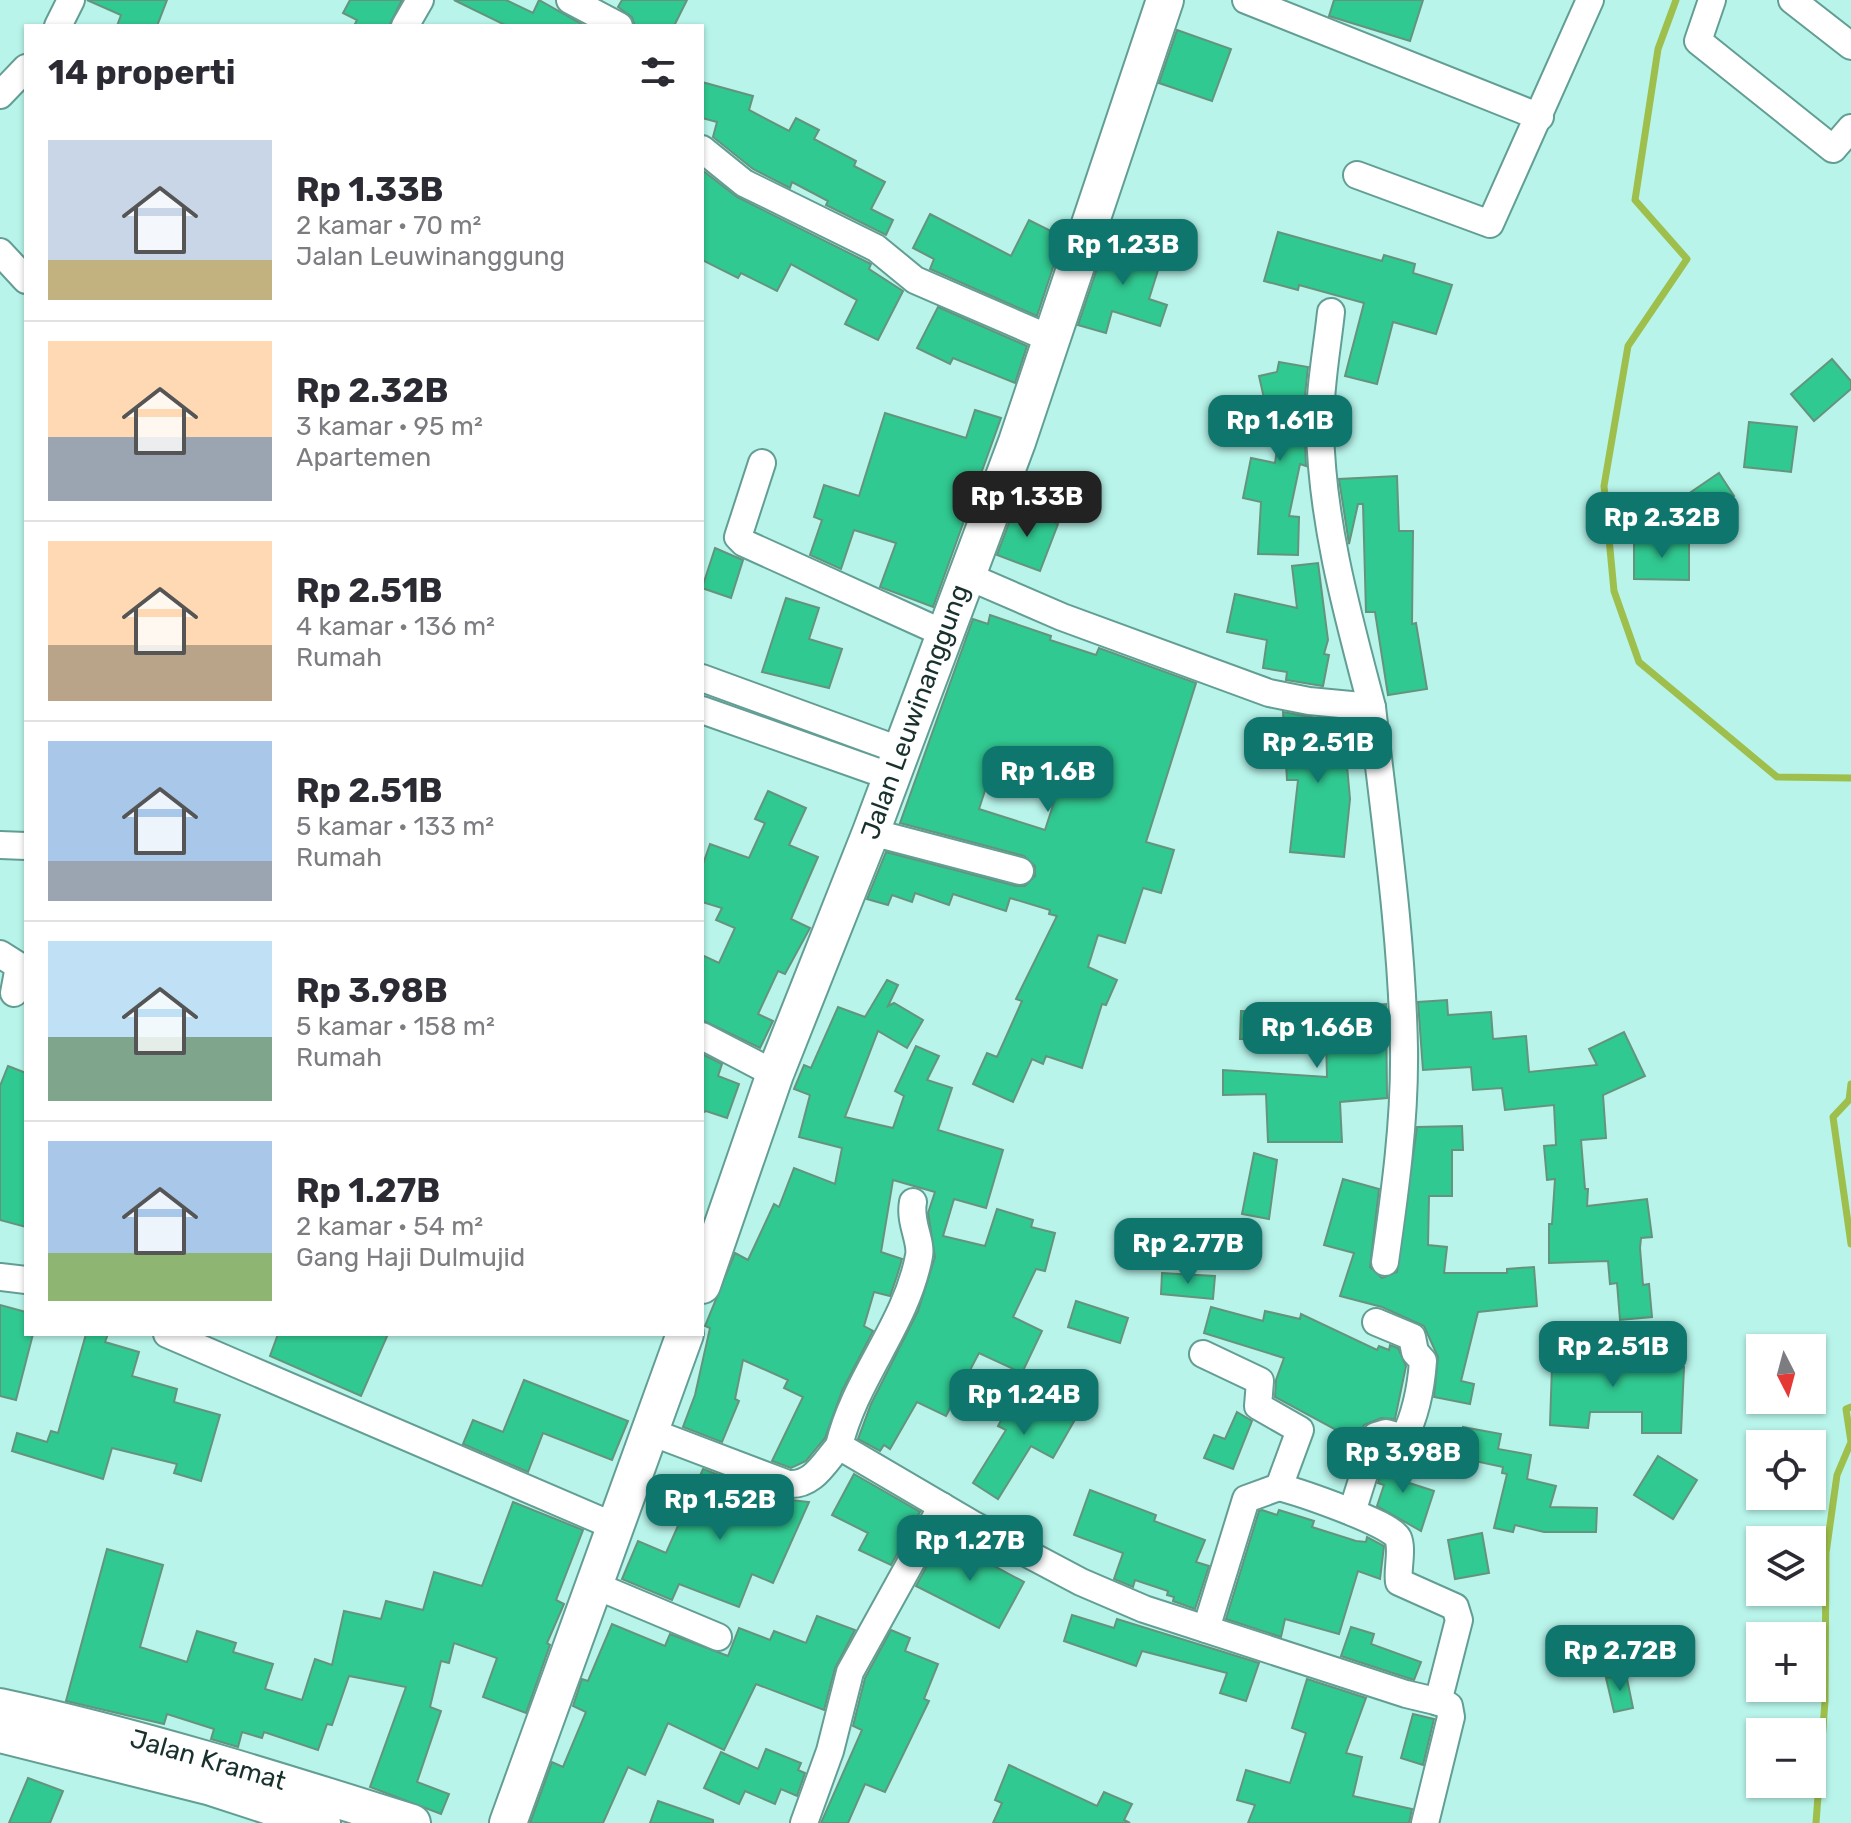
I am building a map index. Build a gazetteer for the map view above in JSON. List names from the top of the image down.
{
  "streets": {
    "main road": ["Jalan Leuwinanggung", "Jalan Kramat"]
  },
  "north": "bottom",
  "page": {
    "heading": "14 properti",
    "list": [
      {
        "name": "Rp 1.33B",
        "note": "2 kamar · 70 m² · Jalan Leuwinanggung"
      },
      {
        "name": "Rp 2.32B",
        "note": "3 kamar · 95 m² · Apartemen"
      },
      {
        "name": "Rp 2.51B",
        "note": "4 kamar · 136 m² · Rumah"
      },
      {
        "name": "Rp 2.51B",
        "note": "5 kamar · 133 m² · Rumah"
      },
      {
        "name": "Rp 3.98B",
        "note": "5 kamar · 158 m² · Rumah"
      },
      {
        "name": "Rp 1.27B",
        "note": "2 kamar · 54 m² · Gang Haji Dulmujid"
      }
    ],
    "price": [
      "Rp 1.23B",
      "Rp 1.61B",
      "Rp 1.33B",
      "Rp 2.32B",
      "Rp 2.51B",
      "Rp 1.6B",
      "Rp 1.66B",
      "Rp 2.77B",
      "Rp 2.51B",
      "Rp 1.24B",
      "Rp 3.98B",
      "Rp 1.52B",
      "Rp 1.27B",
      "Rp 2.72B"
    ],
    "map_buttons": ["+", "−"]
  }
}
